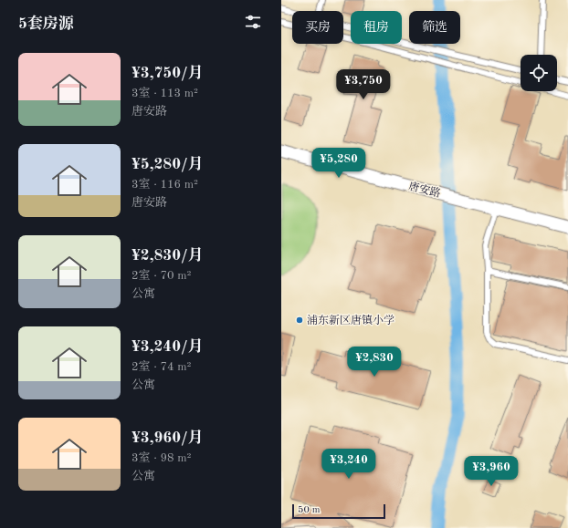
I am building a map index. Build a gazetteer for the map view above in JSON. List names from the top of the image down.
{
  "streets": {
    "street": ["唐安路"]
  },
  "places": ["浦东新区唐镇小学"],
  "scale_bar": "50 m",
  "page": {
    "heading": "5套房源",
    "chip": ["买房", "租房", "筛选"],
    "list": [
      {
        "name": "¥3,750/月",
        "note": "3室 · 113 m² · 唐安路"
      },
      {
        "name": "¥5,280/月",
        "note": "3室 · 116 m² · 唐安路"
      },
      {
        "name": "¥2,830/月",
        "note": "2室 · 70 m² · 公寓"
      },
      {
        "name": "¥3,240/月",
        "note": "2室 · 74 m² · 公寓"
      },
      {
        "name": "¥3,960/月",
        "note": "3室 · 98 m² · 公寓"
      }
    ],
    "price": [
      "¥3,750",
      "¥5,280",
      "¥2,830",
      "¥3,240",
      "¥3,960"
    ],
    "scale": "50 m"
  }
}
